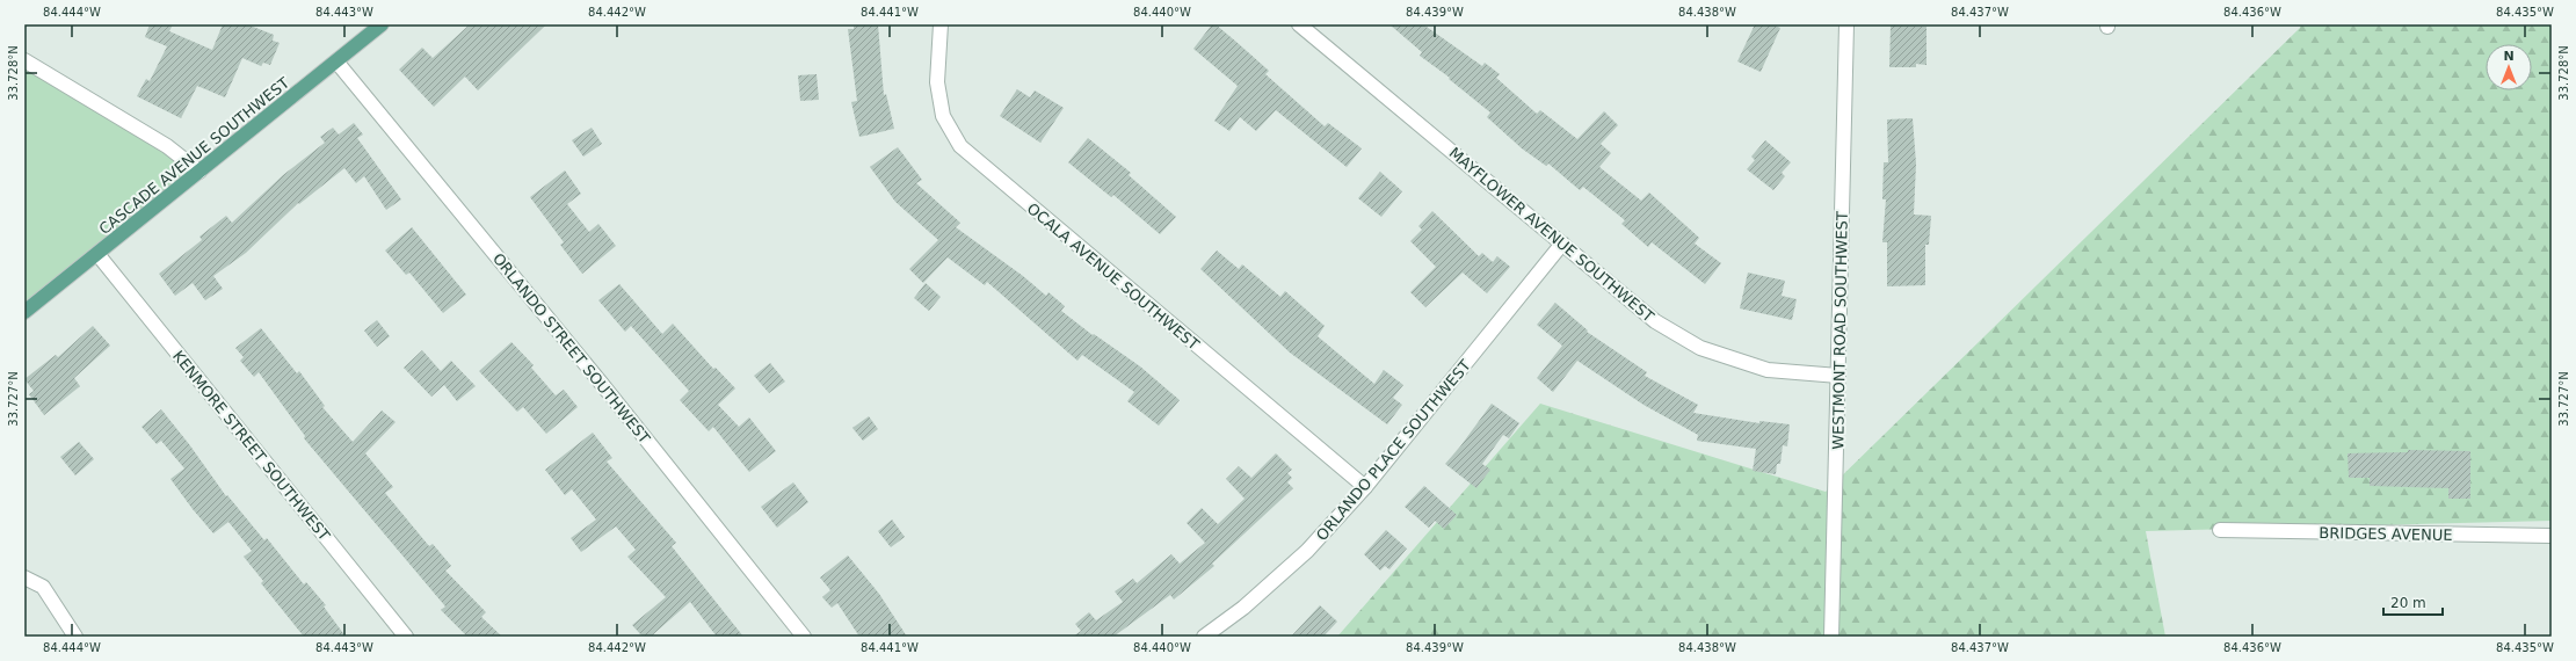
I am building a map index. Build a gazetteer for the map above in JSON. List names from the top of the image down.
{
  "streets": {
    "main road": ["CASCADE AVENUE SOUTHWEST"],
    "street": [
      "MAYFLOWER AVENUE SOUTHWEST",
      "OCALA AVENUE SOUTHWEST",
      "WESTMONT ROAD SOUTHWEST",
      "ORLANDO STREET SOUTHWEST",
      "KENMORE STREET SOUTHWEST",
      "ORLANDO PLACE SOUTHWEST",
      "BRIDGES AVENUE"
    ]
  },
  "crossings": [
    ["CASCADE AVENUE SOUTHWEST", "ORLANDO STREET SOUTHWEST"],
    ["CASCADE AVENUE SOUTHWEST", "KENMORE STREET SOUTHWEST"],
    ["MAYFLOWER AVENUE SOUTHWEST", "WESTMONT ROAD SOUTHWEST"],
    ["MAYFLOWER AVENUE SOUTHWEST", "ORLANDO PLACE SOUTHWEST"],
    ["OCALA AVENUE SOUTHWEST", "ORLANDO PLACE SOUTHWEST"]
  ],
  "scale_bar": "20 m",
  "north": "top",
  "coordinates": [
    "84.444°W",
    "84.443°W",
    "84.442°W",
    "84.441°W",
    "84.440°W",
    "84.439°W",
    "84.438°W",
    "84.437°W",
    "84.436°W",
    "84.435°W",
    "33.728°N",
    "33.727°N"
  ]
}
